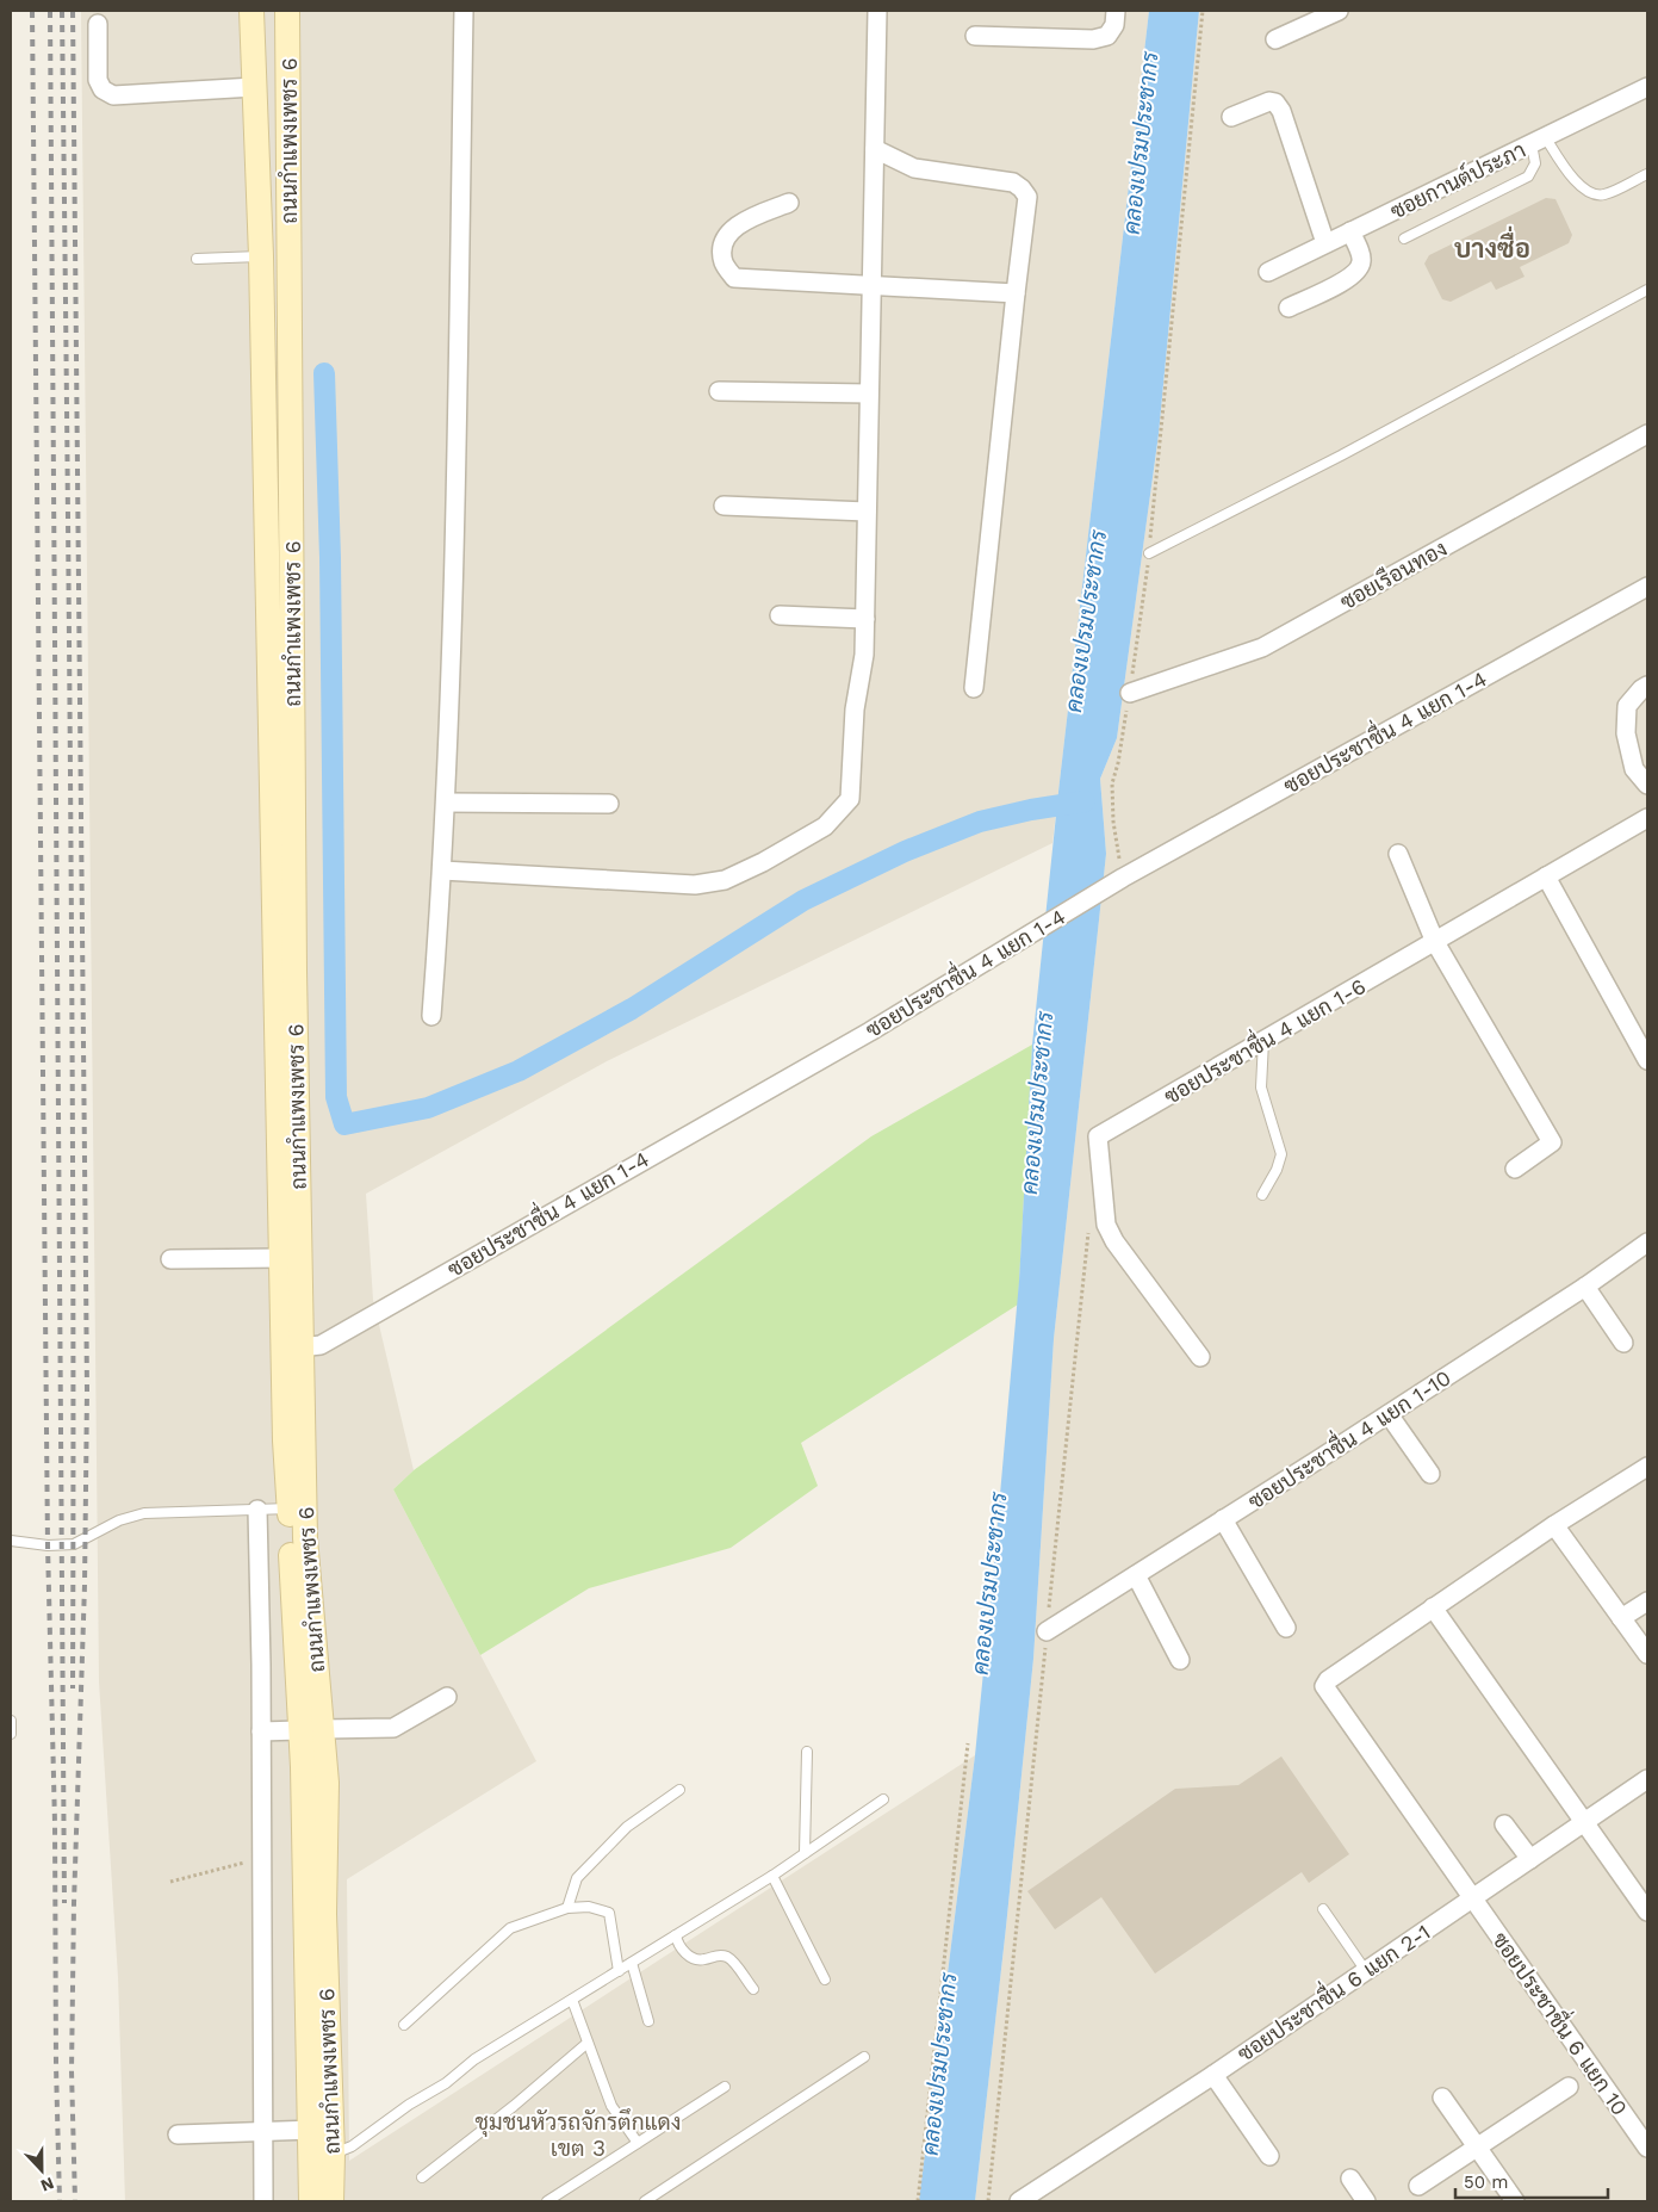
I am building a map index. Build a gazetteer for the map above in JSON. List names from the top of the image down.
{
  "streets": {
    "street": [
      "ถนนกำแพงเพชร 6",
      "ซอยกานต์ประภา",
      "ซอยเรือนทอง",
      "ซอยประชาชื่น 4 แยก 1-4",
      "ซอยประชาชื่น 4 แยก 1-6",
      "ซอยประชาชื่น 4 แยก 1-10",
      "ซอยประชาชื่น 6 แยก 2-1",
      "ซอยประชาชื่น 6 แยก 10"
    ]
  },
  "crossings": [
    ["ถนนกำแพงเพชร 6", "ซอยประชาชื่น 4 แยก 1-4"],
    ["ซอยประชาชื่น 6 แยก 2-1", "ซอยประชาชื่น 6 แยก 10"]
  ],
  "districts": ["บางซื่อ", "ชุมชนหัวรถจักรตึกแดง เขต 3"],
  "water": ["คลองเปรมประชากร"],
  "scale_bar": "50 m",
  "north": "bottom"
}
